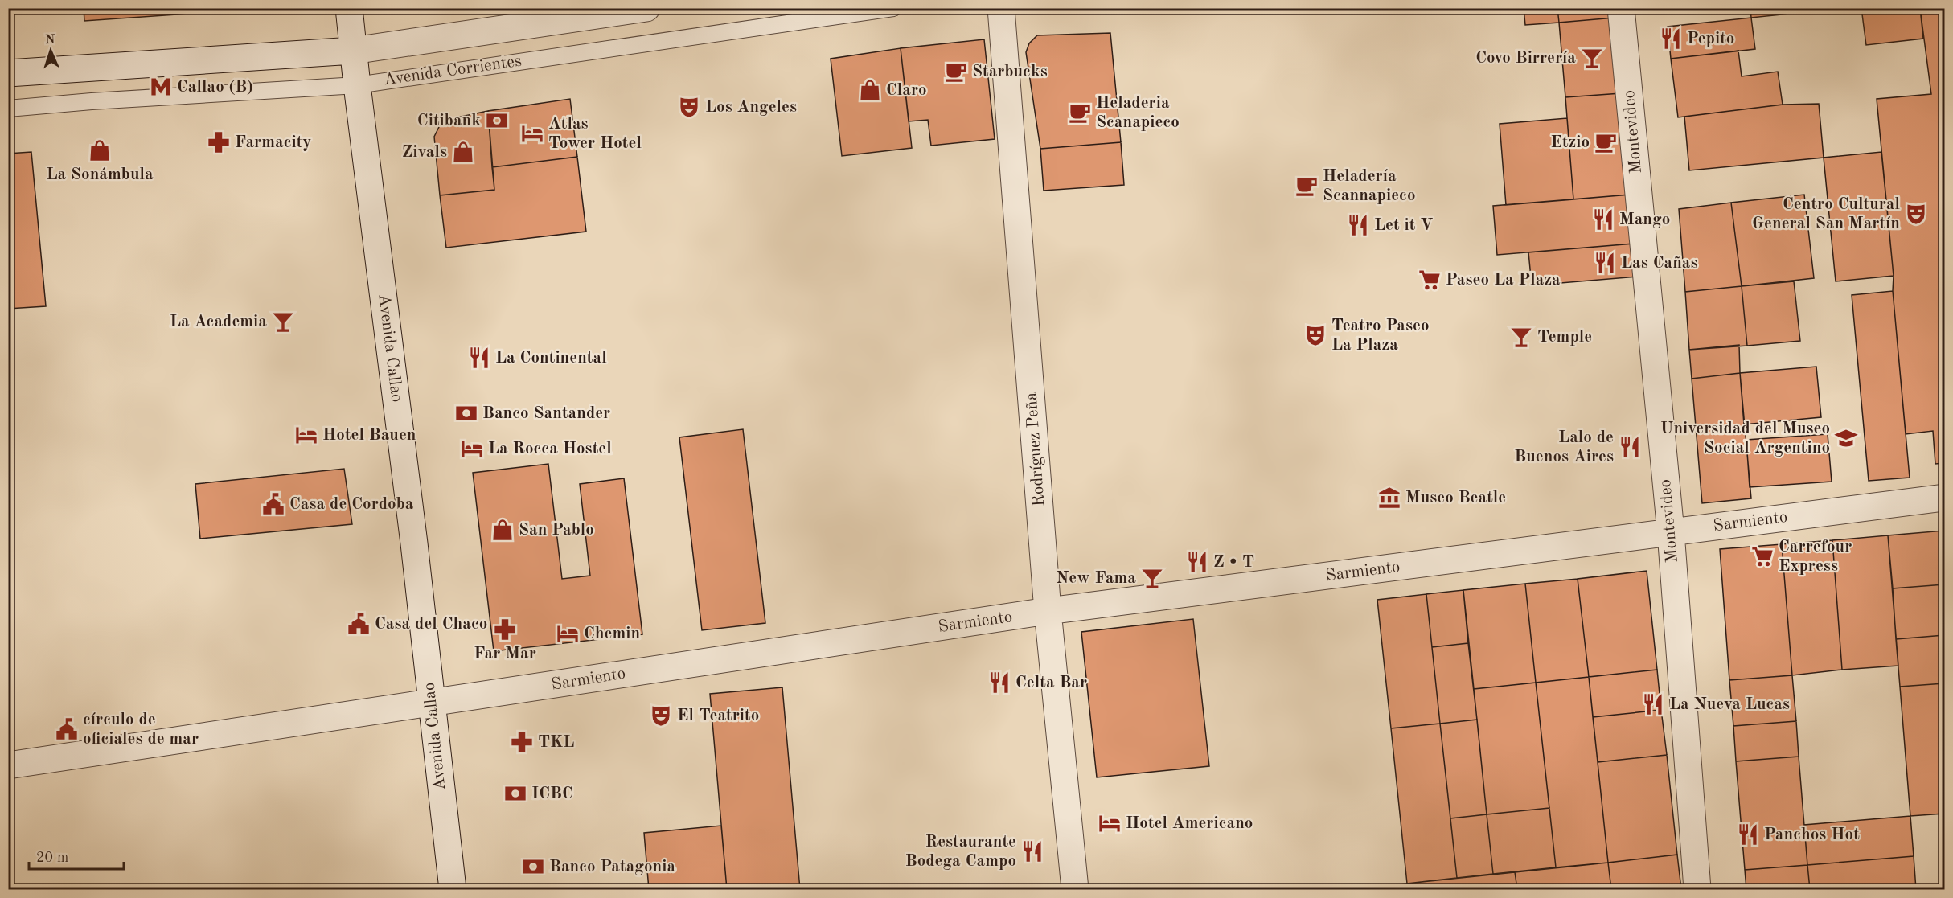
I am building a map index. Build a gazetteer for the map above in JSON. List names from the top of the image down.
{
  "streets": {
    "street": [
      "Avenida Corrientes",
      "Montevideo",
      "Avenida Callao",
      "Rodríguez Peña",
      "Sarmiento"
    ]
  },
  "crossings": [
    ["Avenida Corrientes", "Avenida Callao"],
    ["Montevideo", "Sarmiento"],
    ["Avenida Callao", "Sarmiento"],
    ["Rodríguez Peña", "Sarmiento"]
  ],
  "places": {
    "restaurant": [
      "Pepito",
      "Mango",
      "Let it V",
      "Las Cañas",
      "La Continental",
      "Lalo de Buenos Aires",
      "Z • T",
      "Celta Bar",
      "La Nueva Lucas",
      "Panchos Hot",
      "Restaurante Bodega Campo"
    ],
    "bar": [
      "Covo Birrería",
      "La Academia",
      "Temple",
      "New Fama"
    ],
    "cafe": [
      "Starbucks",
      "Heladeria Scanapieco",
      "Etzio",
      "Heladería Scannapieco"
    ],
    "metro station": ["Callao (B)"],
    "shop": [
      "Claro",
      "La Sonámbula",
      "Zivals",
      "San Pablo"
    ],
    "theatre": [
      "Los Angeles",
      "Centro Cultural General San Martín",
      "Teatro Paseo La Plaza",
      "El Teatrito"
    ],
    "bank": [
      "Citibank",
      "Banco Santander",
      "ICBC",
      "Banco Patagonia"
    ],
    "hotel": [
      "Atlas Tower Hotel",
      "Hotel Bauen",
      "La Rocca Hostel",
      "Chemin",
      "Hotel Americano"
    ],
    "pharmacy": ["Farmacity", "Far Mar", "TKL"],
    "supermarket": ["Paseo La Plaza", "Carrefour Express"],
    "school or university": ["Universidad del Museo Social Argentino"],
    "museum": ["Museo Beatle"],
    "public building": ["Casa de Cordoba", "Casa del Chaco", "círculo de oficiales de mar"]
  },
  "scale_bar": "20 m",
  "north": "top"
}
